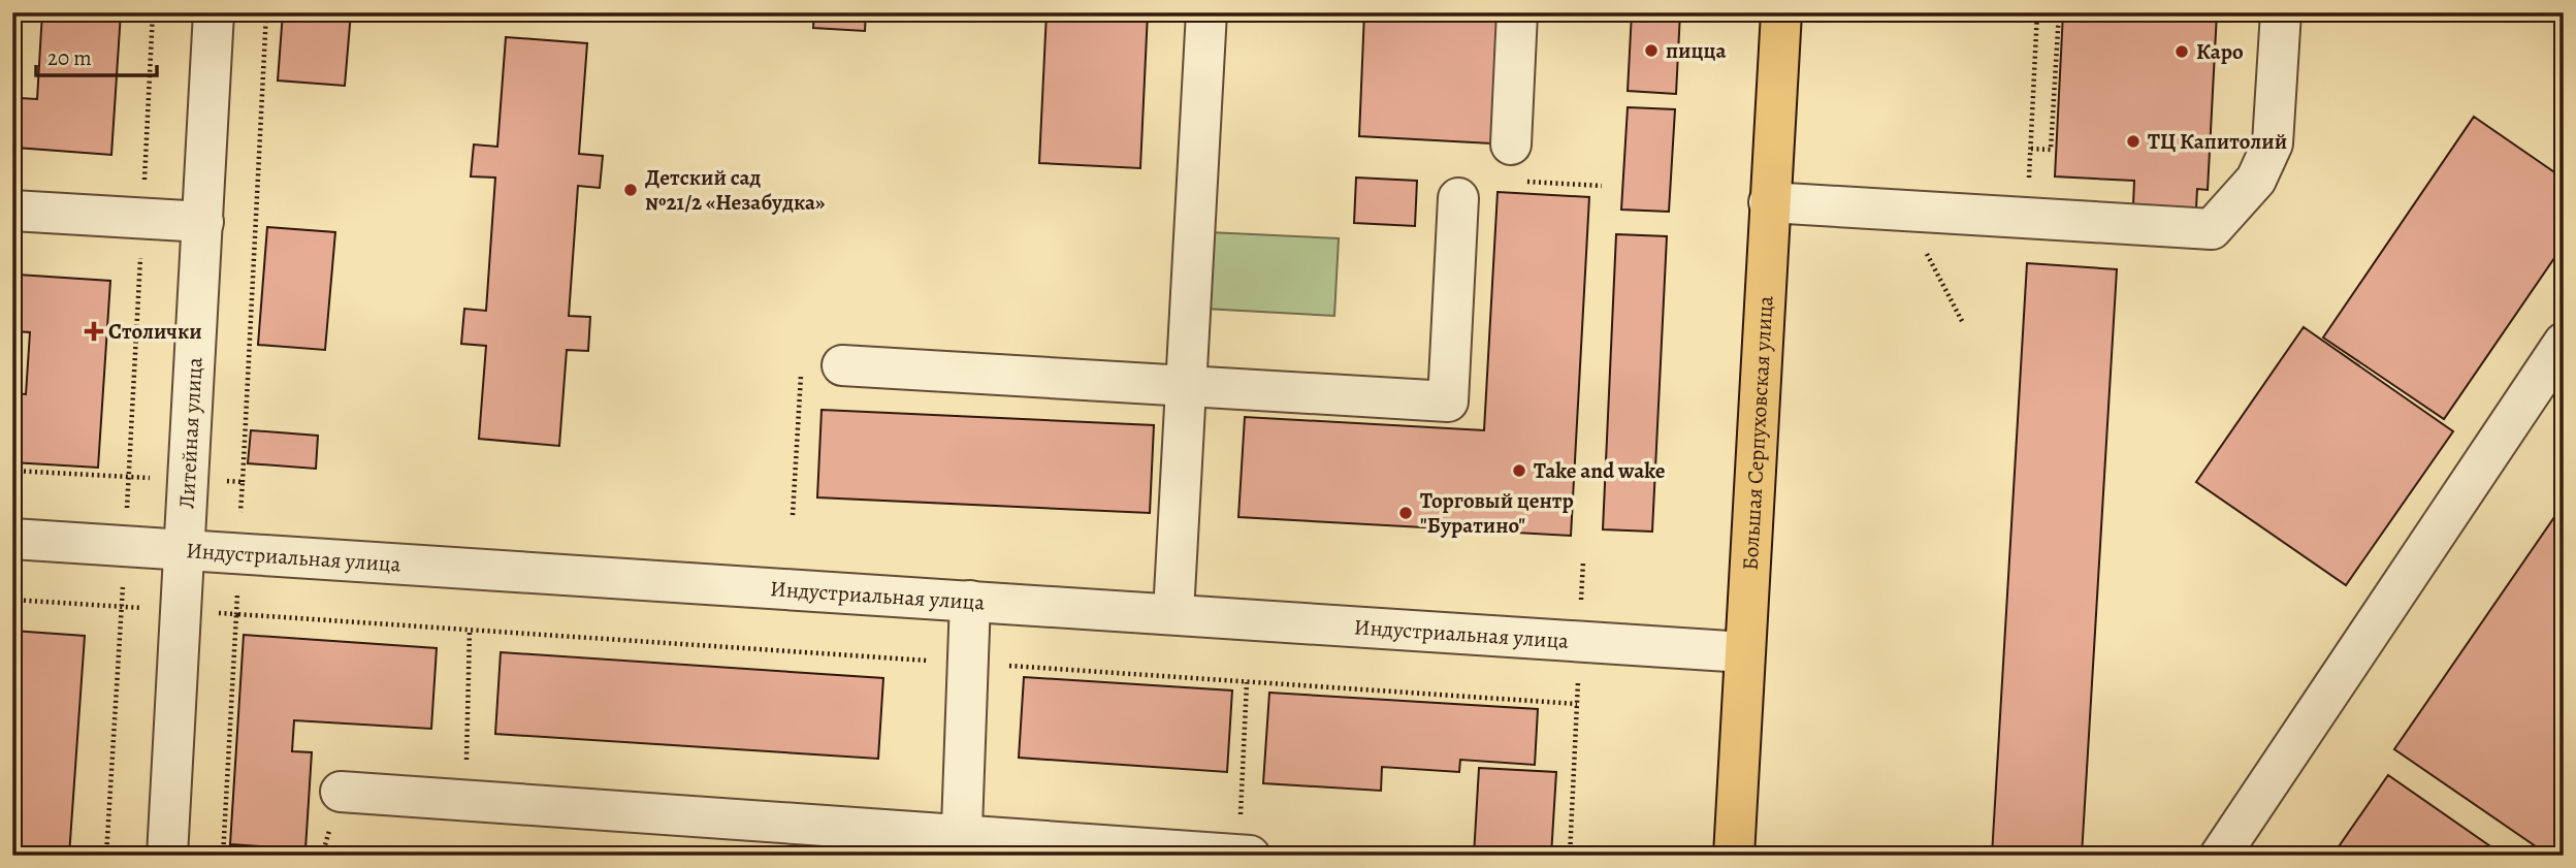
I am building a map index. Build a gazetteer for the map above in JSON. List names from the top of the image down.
{
  "streets": {
    "main road": ["Большая Серпуховская улица"],
    "street": ["Литейная улица", "Индустриальная улица"]
  },
  "crossings": [
    ["Большая Серпуховская улица", "Индустриальная улица"],
    ["Литейная улица", "Индустриальная улица"]
  ],
  "places": {
    "other": [
      "пицца",
      "Каро",
      "ТЦ Капитолий",
      "Детский сад №21/2 «Незабудка»",
      "Take and wake",
      "Торговый центр \"Буратино\""
    ],
    "health": ["Столички"]
  },
  "scale_bar": "20 m"
}
